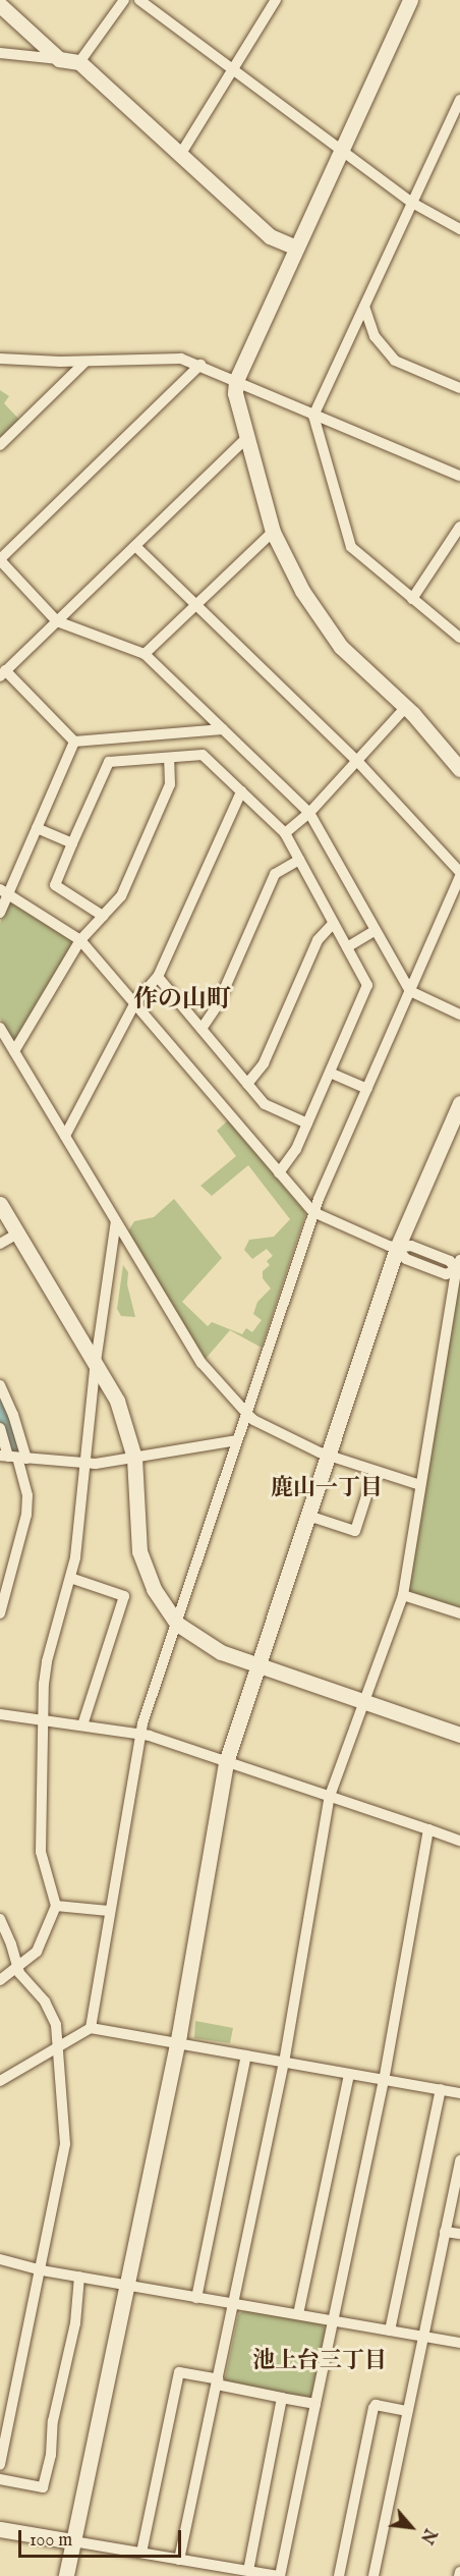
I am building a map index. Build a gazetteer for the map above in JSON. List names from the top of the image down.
{
  "districts": ["作の山町", "鹿山一丁目", "池上台三丁目"],
  "scale_bar": "100 m",
  "north": "bottom right"
}
